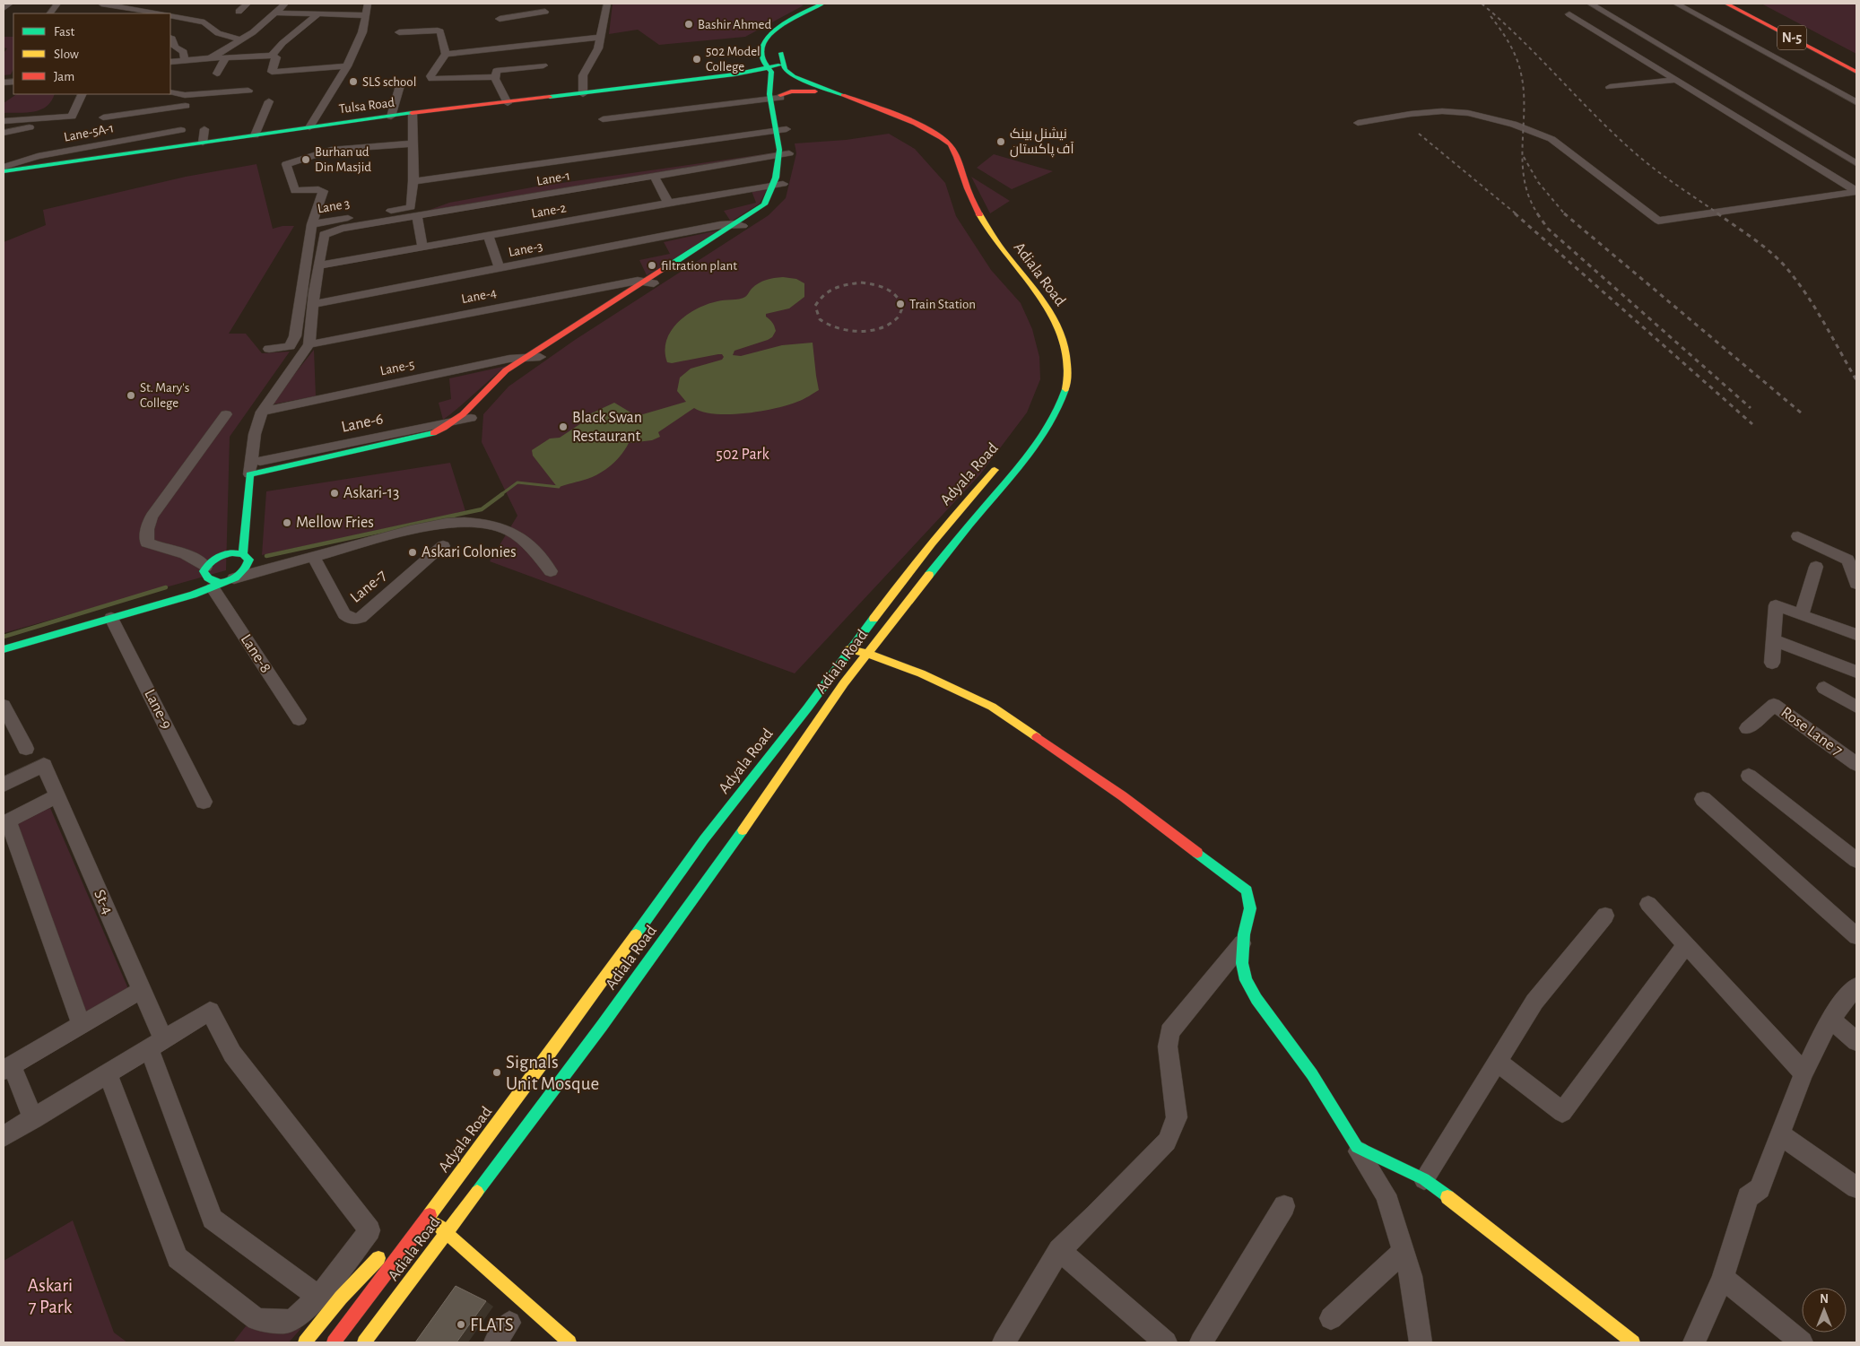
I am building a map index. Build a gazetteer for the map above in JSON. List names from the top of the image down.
{
  "streets": {
    "main road": [
      "N-5",
      "Tulsa Road",
      "Adiala Road",
      "Adyala Road"
    ],
    "street": [
      "Lane-5A-1",
      "Lane-1",
      "Lane 3",
      "Lane-2",
      "Lane-3",
      "Lane-4",
      "Lane-5",
      "Lane-6",
      "Lane-7",
      "Lane-8",
      "Lane-9",
      "Rose Lane 7",
      "St-4"
    ]
  },
  "crossings": [
    ["Tulsa Road", "Lane 3"],
    ["Tulsa Road", "Adiala Road"],
    ["Lane-1", "Lane-2"]
  ],
  "parks": ["502 Park", "Askari 7 Park"],
  "places": [
    "Bashir Ahmed",
    "502 Model College",
    "SLS school",
    "نیشنل بینک آف پاکستان",
    "Burhan ud Din Masjid",
    "filtration plant",
    "Train Station",
    "St. Mary's College",
    "Black Swan Restaurant",
    "Askari-13",
    "Mellow Fries",
    "Askari Colonies",
    "Signals Unit Mosque",
    "FLATS"
  ],
  "legend": ["Fast", "Slow", "Jam"],
  "north": "top"
}
